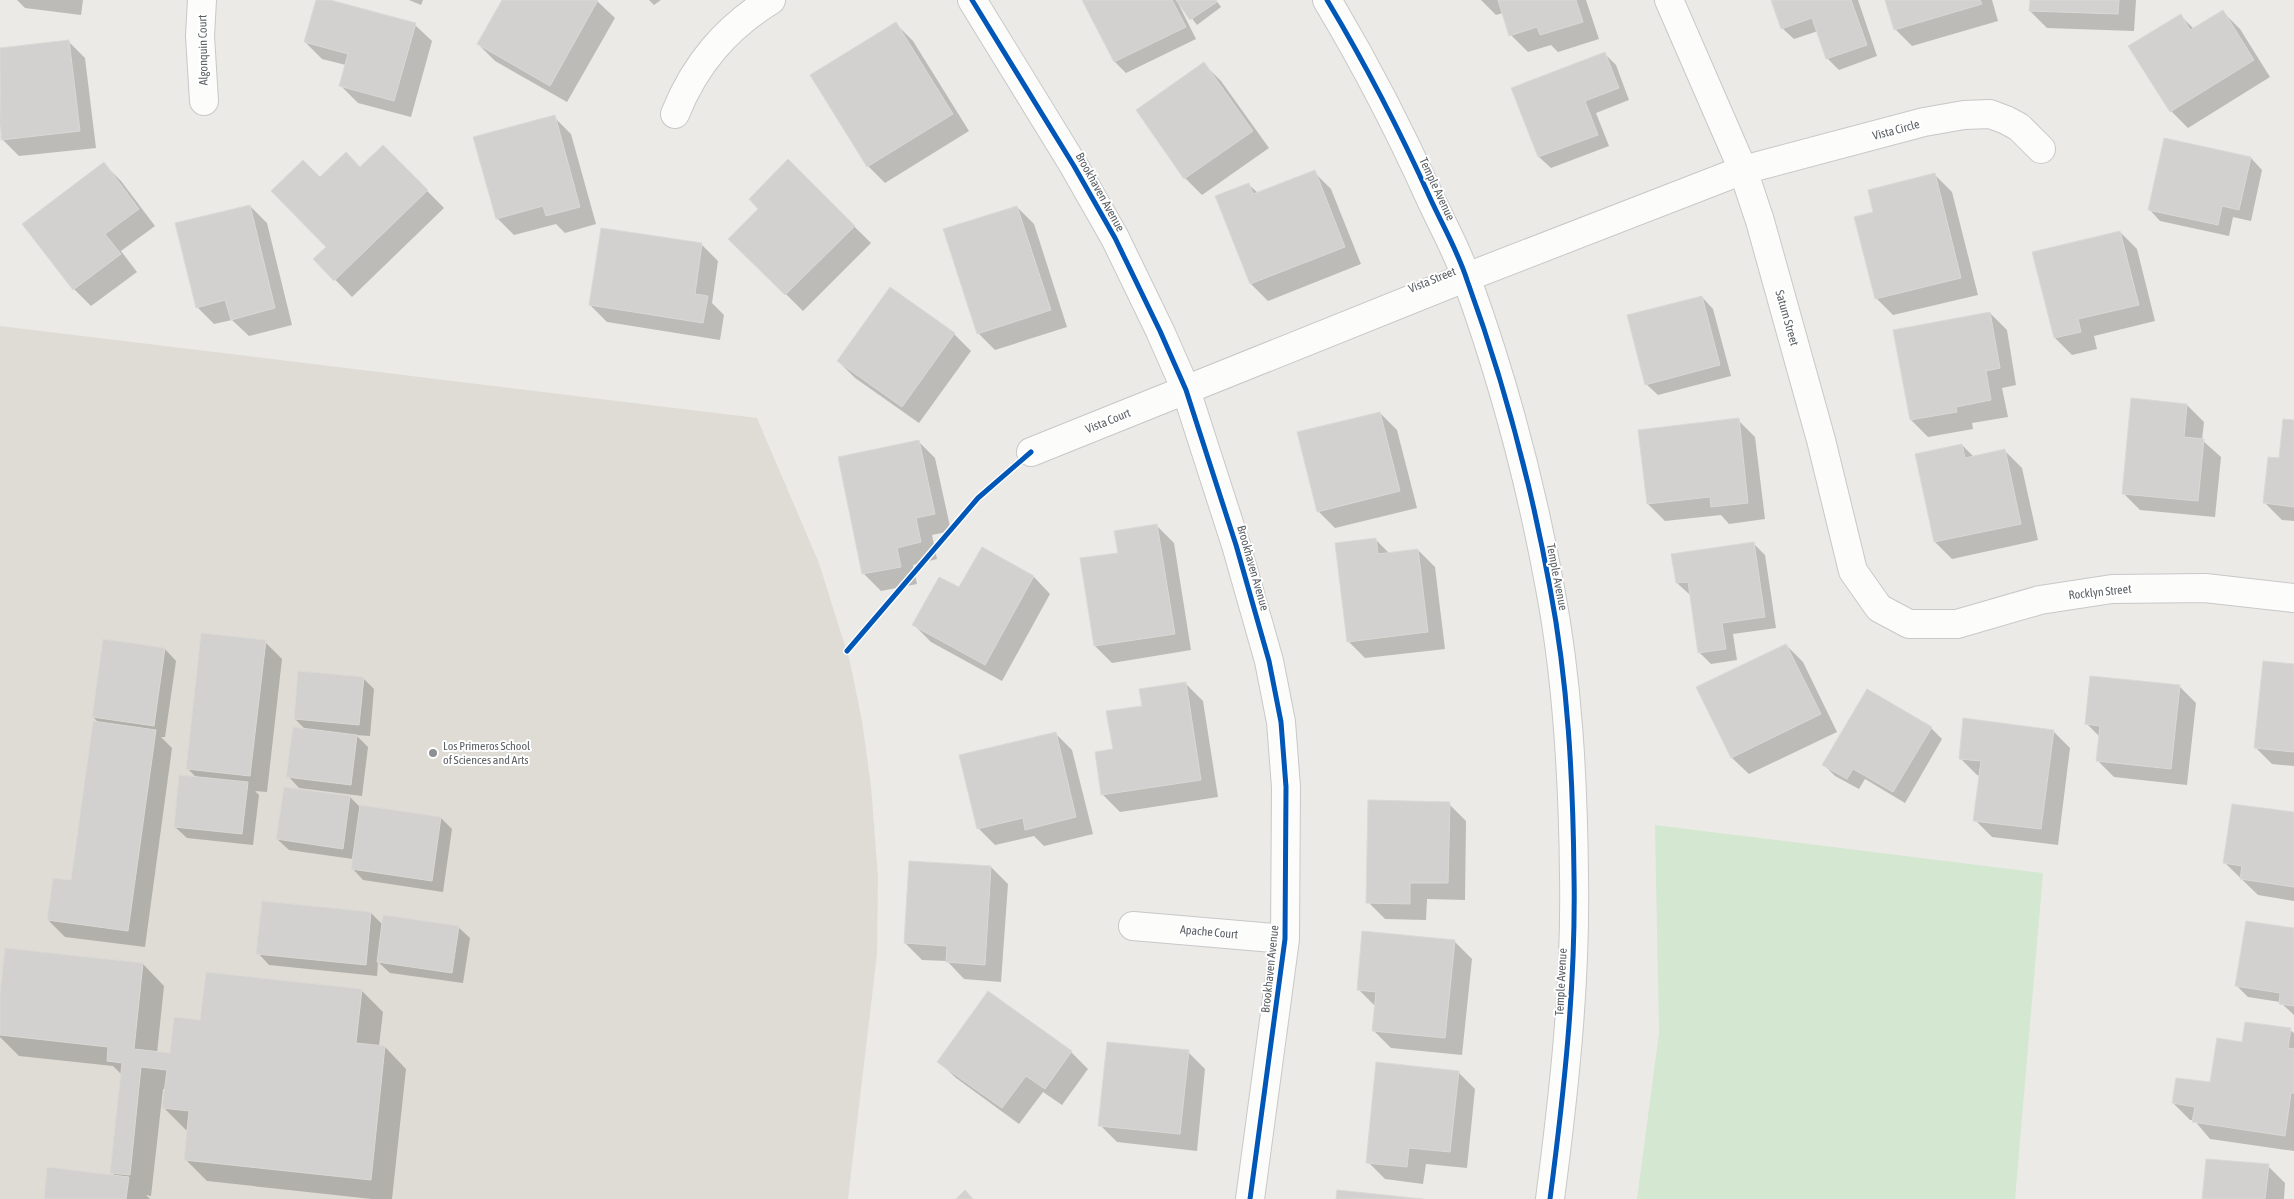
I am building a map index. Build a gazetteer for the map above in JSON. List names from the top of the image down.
{
  "streets": {
    "street": [
      "Algonquin Court",
      "Vista Circle",
      "Temple Avenue",
      "Brookhaven Avenue",
      "Vista Street",
      "Saturn Street",
      "Vista Court",
      "Rocklyn Street",
      "Apache Court"
    ]
  },
  "crossings": [
    ["Vista Circle", "Vista Street"],
    ["Vista Circle", "Saturn Street"],
    ["Temple Avenue", "Vista Street"],
    ["Brookhaven Avenue", "Vista Street"],
    ["Brookhaven Avenue", "Vista Court"],
    ["Brookhaven Avenue", "Apache Court"],
    ["Vista Street", "Saturn Street"],
    ["Vista Street", "Vista Court"],
    ["Saturn Street", "Rocklyn Street"]
  ],
  "places": ["Los Primeros School of Sciences and Arts"]
}
